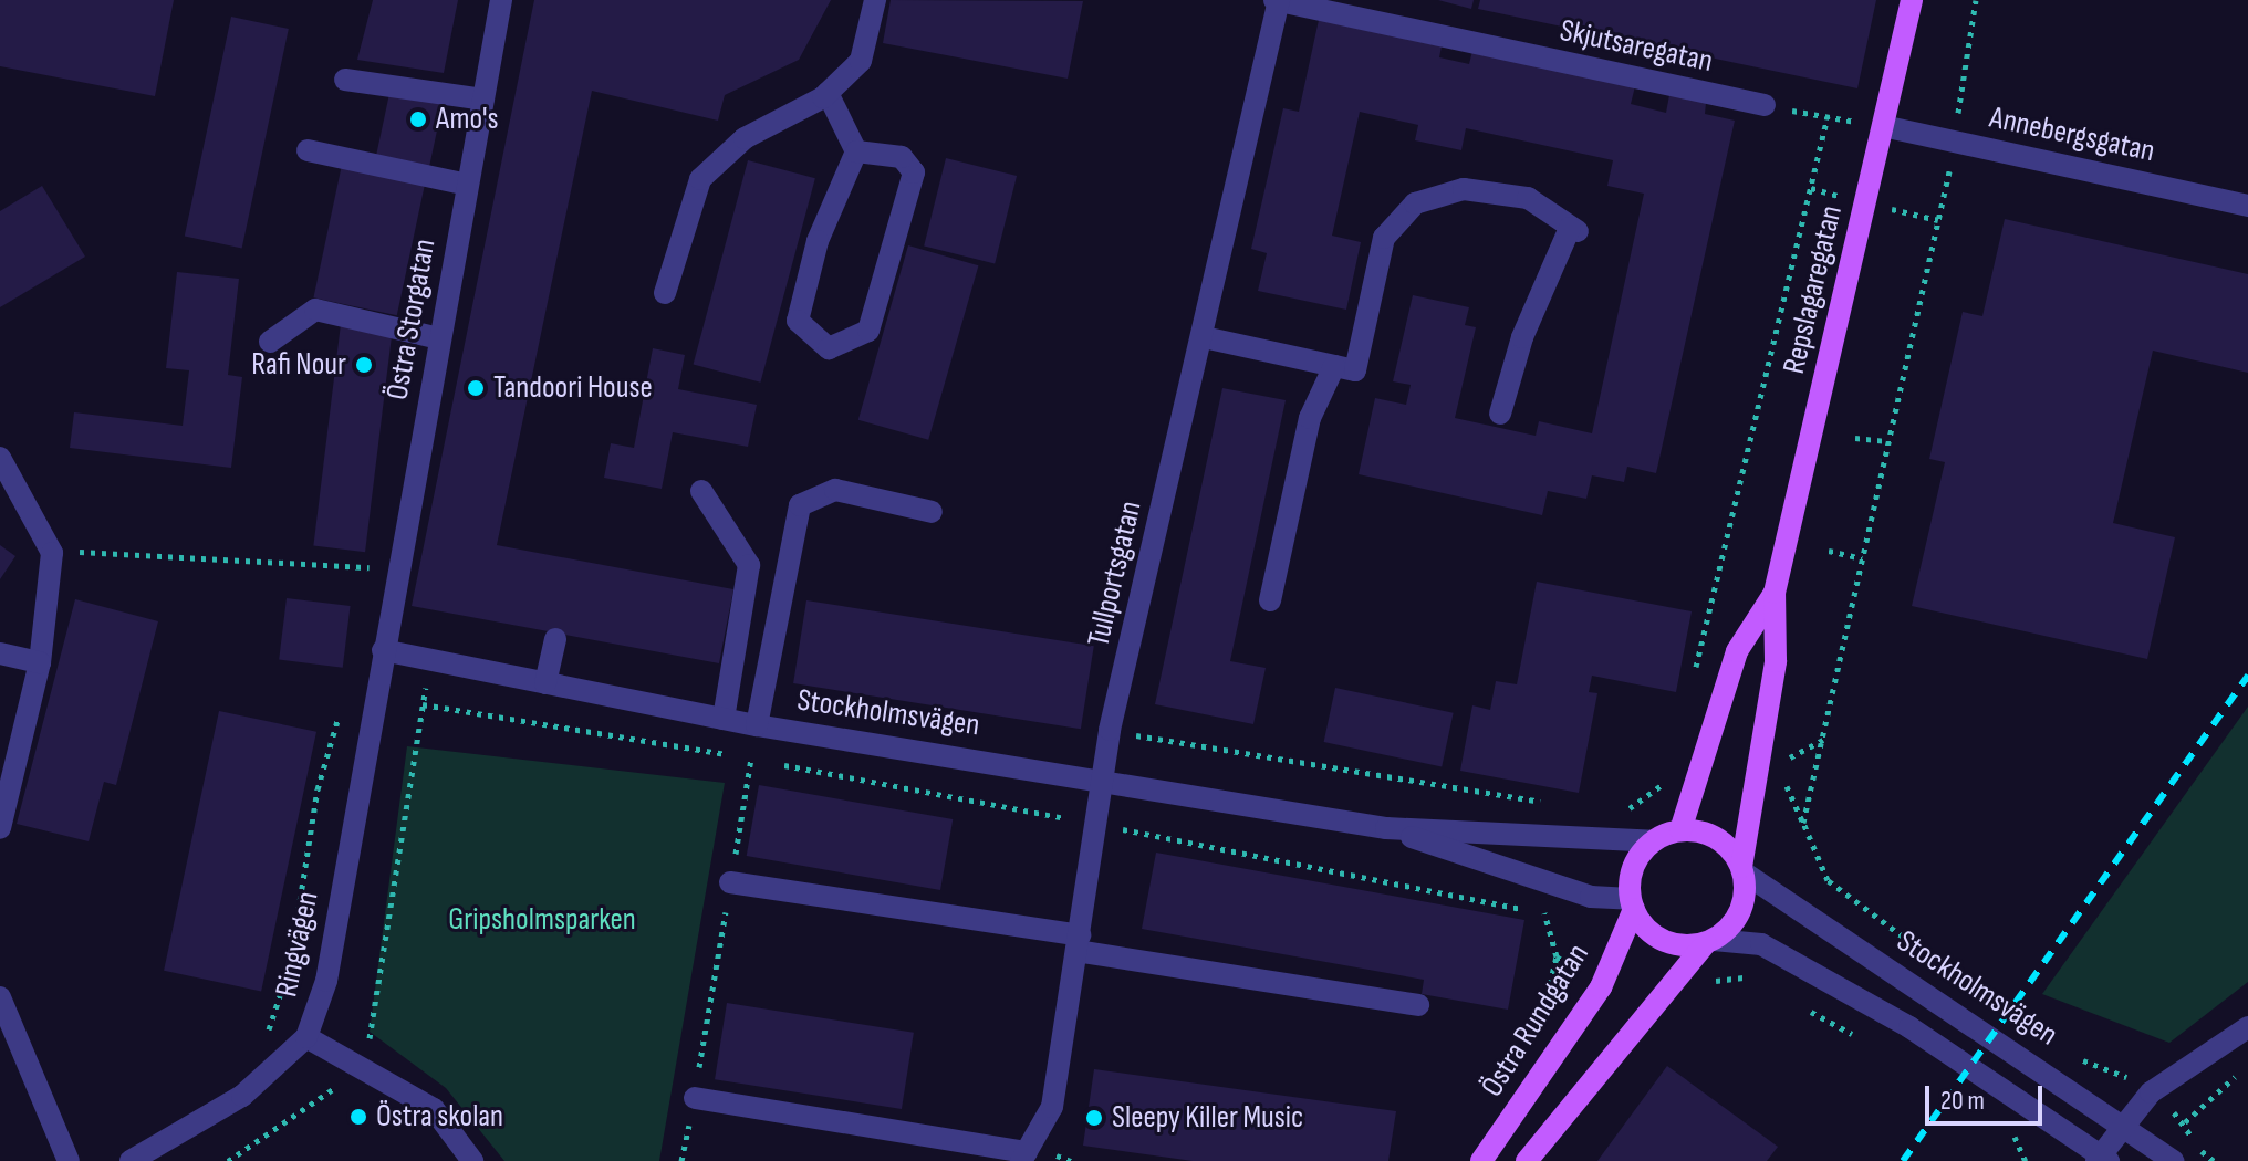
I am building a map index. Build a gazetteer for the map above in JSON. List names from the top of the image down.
{
  "streets": {
    "main road": ["Repslagaregatan", "Östra Rundgatan"],
    "street": [
      "Skjutsaregatan",
      "Annebergsgatan",
      "Östra Storgatan",
      "Tullportsgatan",
      "Stockholmsvägen",
      "Ringvägen"
    ]
  },
  "crossings": [
    ["Skjutsaregatan", "Tullportsgatan"],
    ["Annebergsgatan", "Repslagaregatan"],
    ["Repslagaregatan", "Stockholmsvägen"],
    ["Repslagaregatan", "Östra Rundgatan"],
    ["Östra Storgatan", "Stockholmsvägen"],
    ["Östra Storgatan", "Ringvägen"],
    ["Tullportsgatan", "Stockholmsvägen"],
    ["Stockholmsvägen", "Ringvägen"],
    ["Stockholmsvägen", "Östra Rundgatan"]
  ],
  "parks": ["Gripsholmsparken"],
  "places": [
    "Amo's",
    "Rafi Nour",
    "Tandoori House",
    "Östra skolan",
    "Sleepy Killer Music"
  ],
  "scale_bar": "20 m"
}
